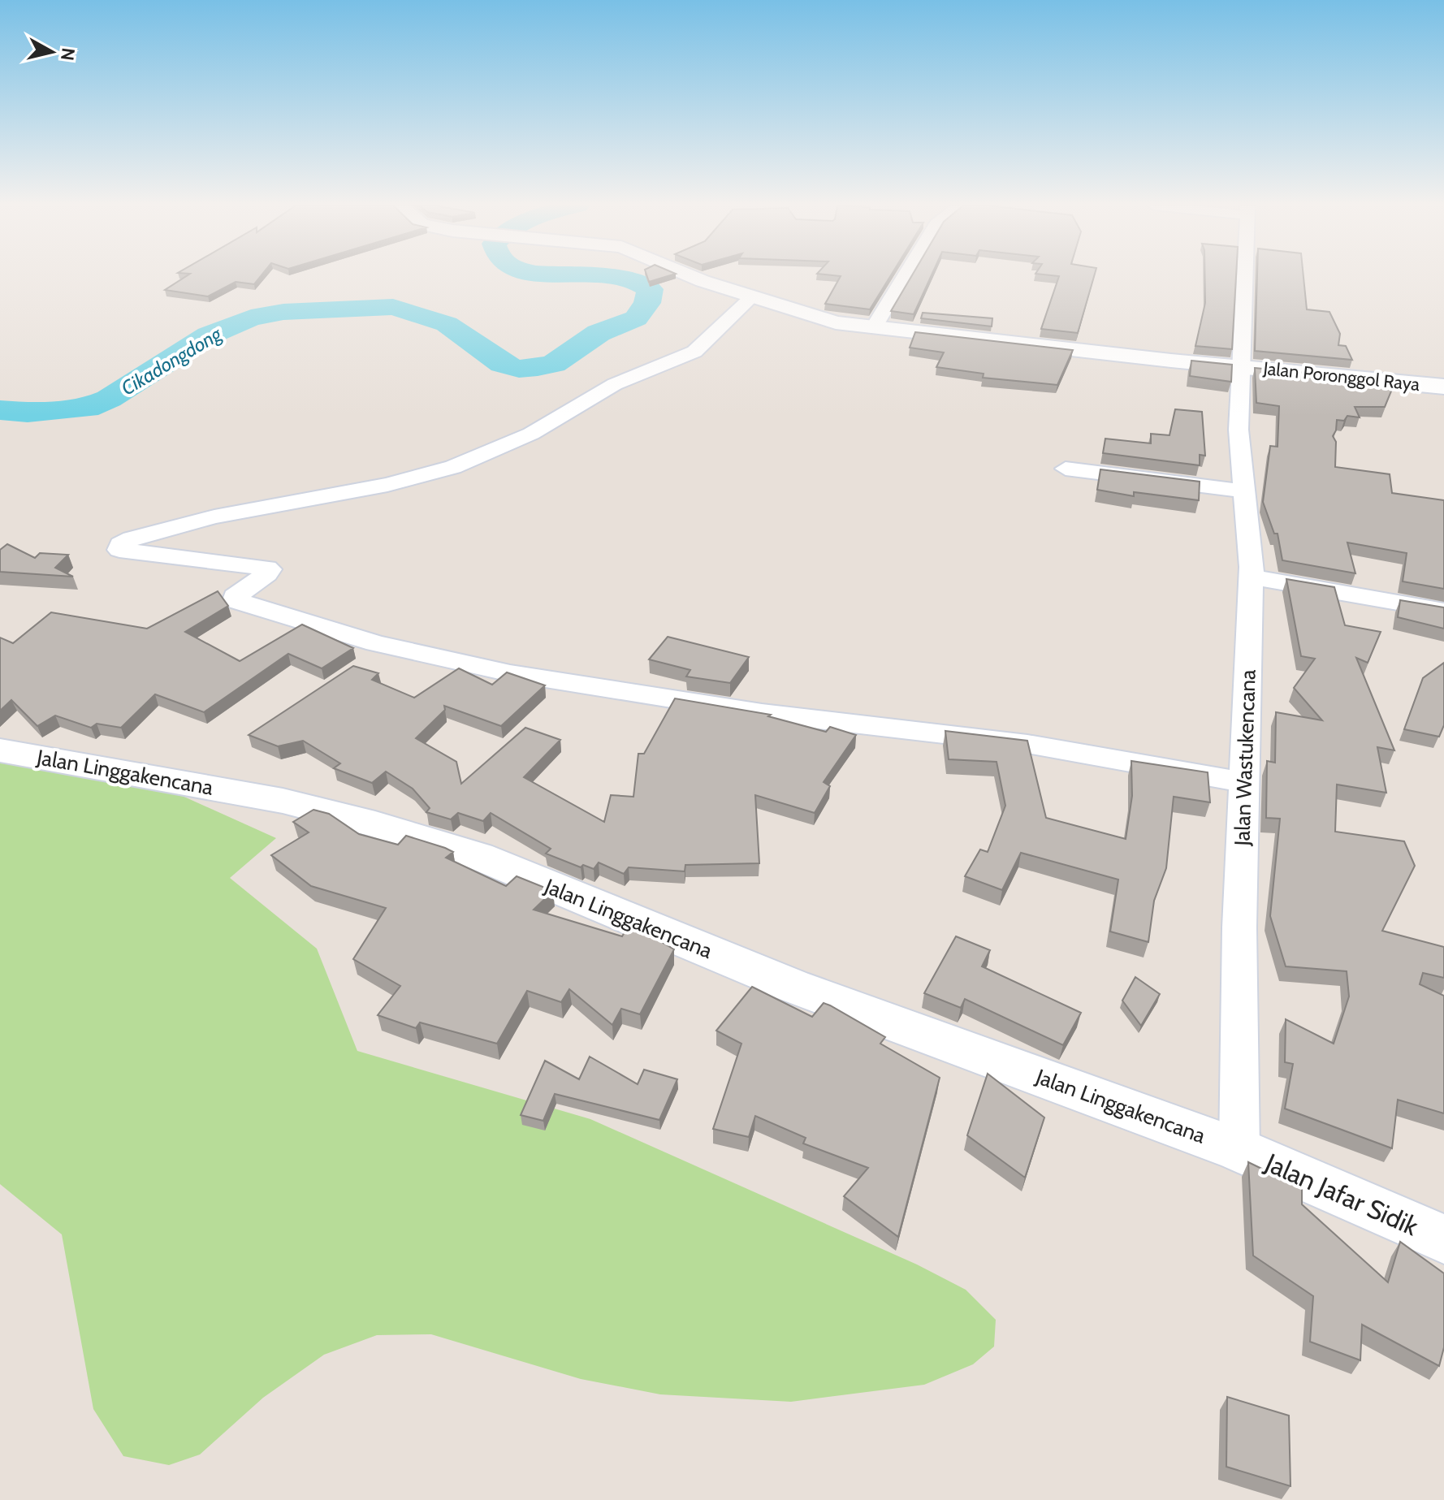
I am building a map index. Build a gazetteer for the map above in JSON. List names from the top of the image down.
{
  "streets": {
    "street": [
      "Jalan Poronggol Raya",
      "Jalan Wastukencana",
      "Jalan Linggakencana",
      "Jalan Jafar Sidik"
    ]
  },
  "crossings": [
    ["Jalan Poronggol Raya", "Jalan Wastukencana"],
    ["Jalan Wastukencana", "Jalan Linggakencana"],
    ["Jalan Wastukencana", "Jalan Jafar Sidik"],
    ["Jalan Linggakencana", "Jalan Jafar Sidik"]
  ],
  "water": ["Cikadongdong"],
  "north": "right"
}
